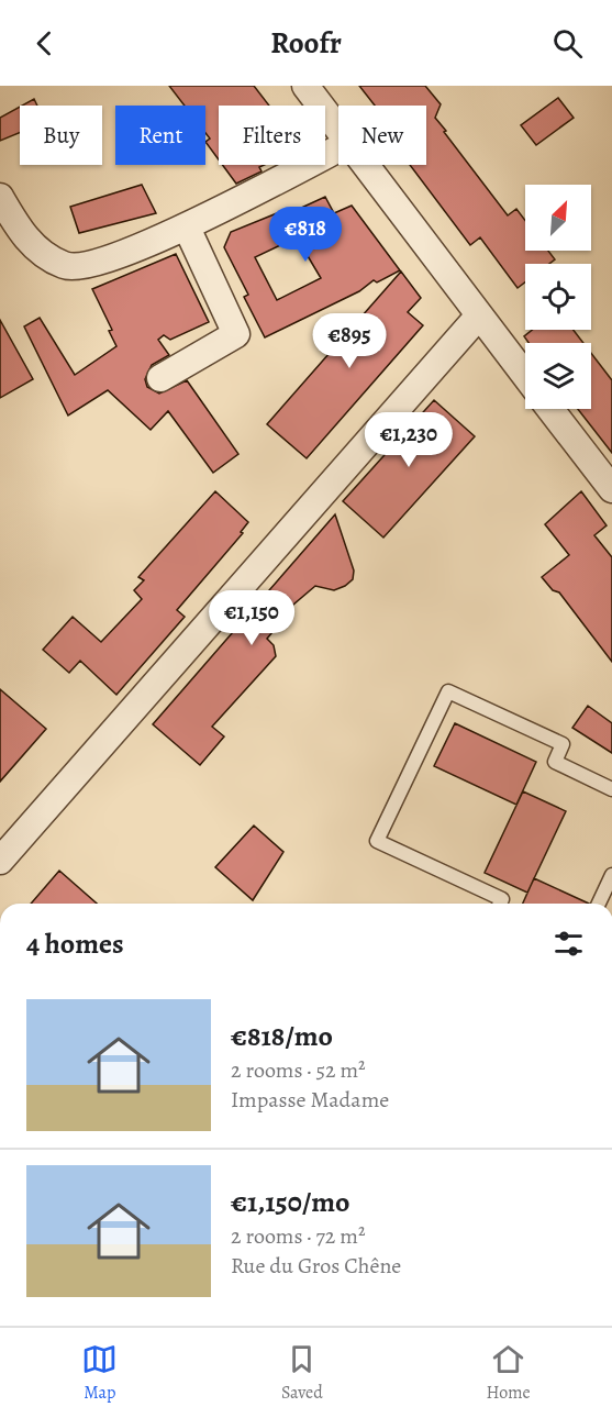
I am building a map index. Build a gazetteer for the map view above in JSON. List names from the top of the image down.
{
  "north": "top right",
  "page": {
    "header": "Roofr",
    "chip": [
      "Buy",
      "Rent",
      "Filters",
      "New"
    ],
    "price": [
      "€818",
      "€895",
      "€1,230",
      "€1,150"
    ],
    "heading": "4 homes",
    "list": [
      {
        "name": "€818/mo",
        "note": "2 rooms · 52 m² · Impasse Madame"
      },
      {
        "name": "€1,150/mo",
        "note": "2 rooms · 72 m² · Rue du Gros Chêne"
      }
    ],
    "tabs": ["Map", "Saved", "Home"]
  }
}
